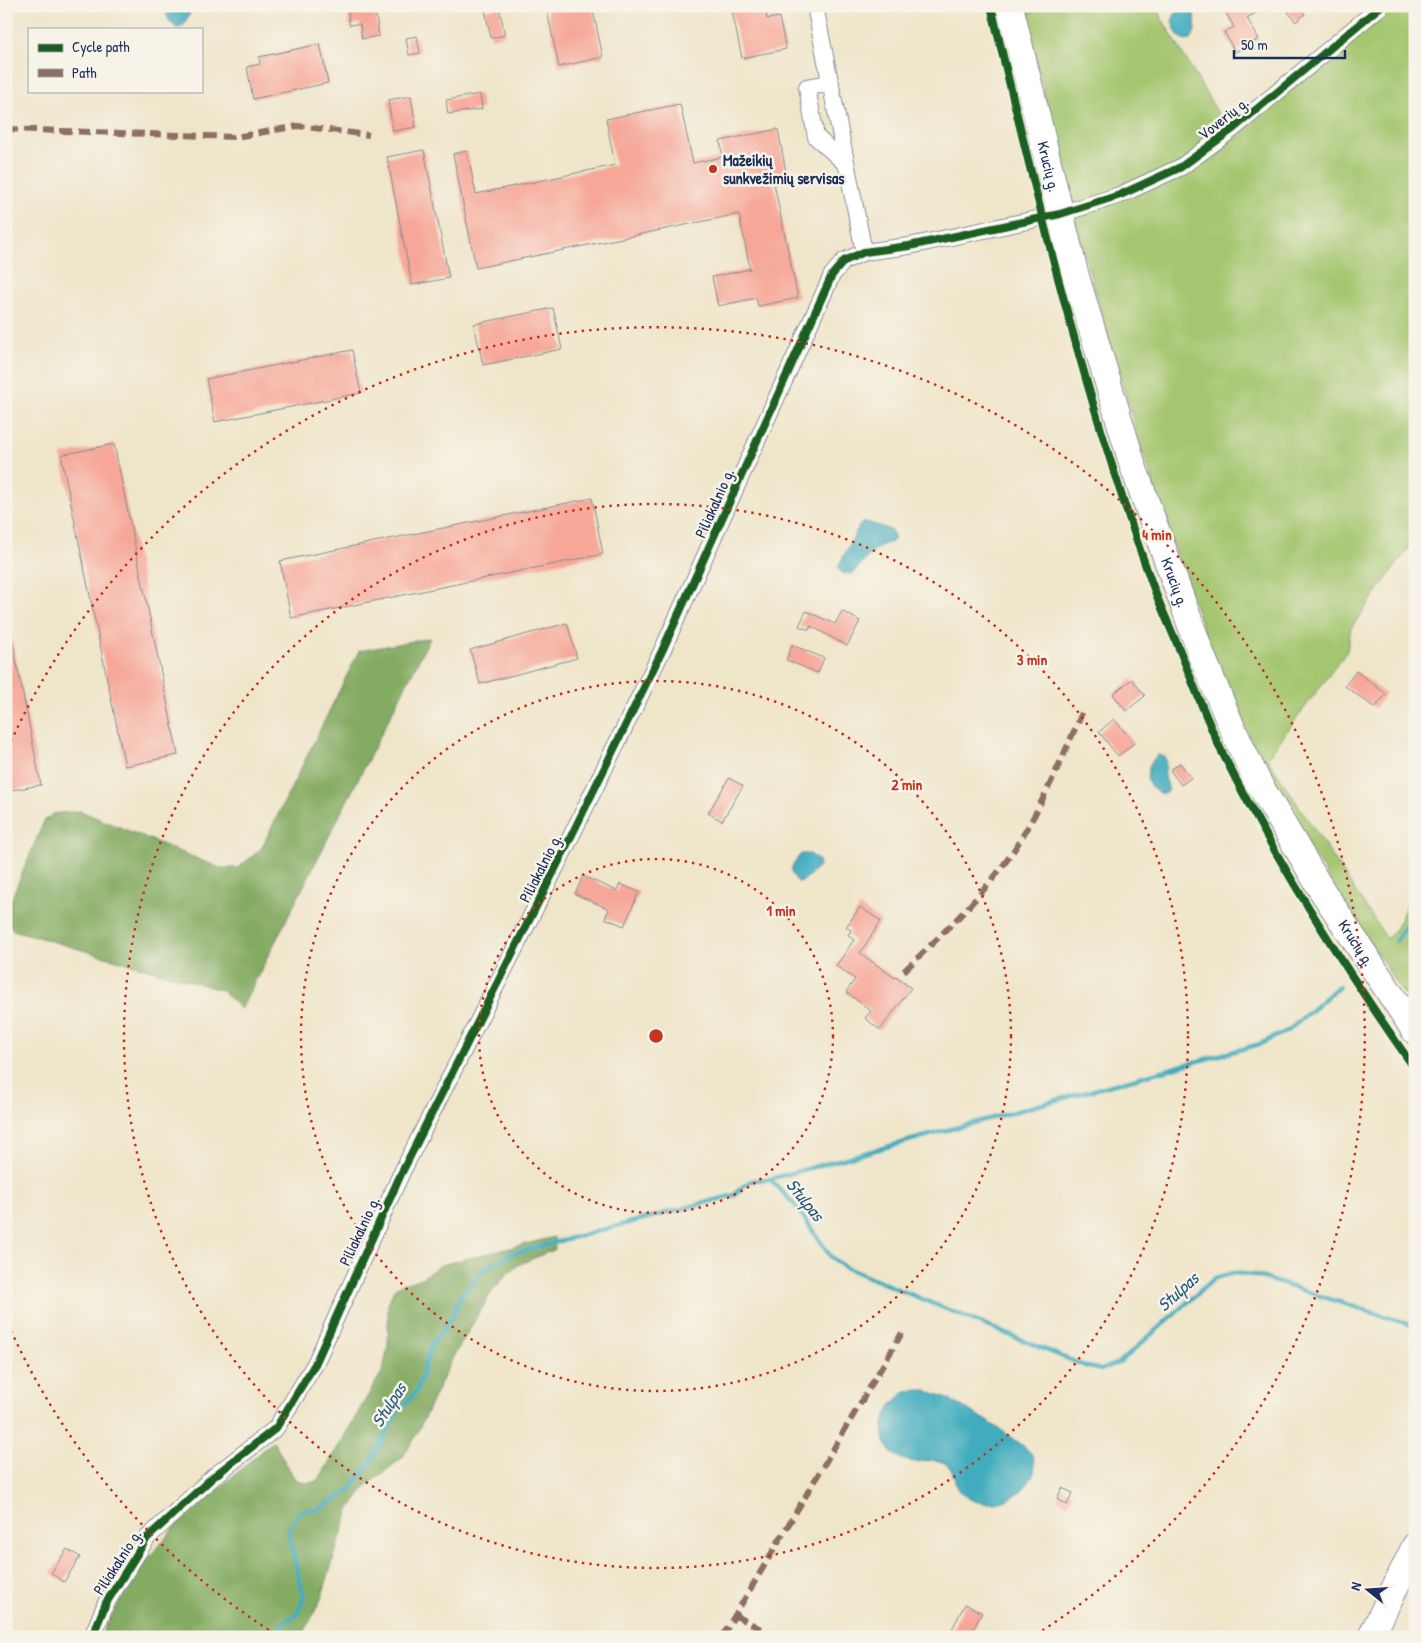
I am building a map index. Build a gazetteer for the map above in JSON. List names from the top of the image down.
{
  "streets": {
    "main road": ["Krucių g."],
    "street": ["Voverių g.", "Piliakalnio g."]
  },
  "crossings": [
    ["Voverių g.", "Krucių g."],
    ["Voverių g.", "Piliakalnio g."],
    ["Krucių g.", "Piliakalnio g."]
  ],
  "water": ["Stulpas"],
  "places": ["Mažeikių sunkvežimių servisas"],
  "legend": ["Cycle path", "Path"],
  "scale_bar": "50 m",
  "north": "left",
  "rings": [
    "4 min",
    "3 min",
    "2 min",
    "1 min"
  ]
}
